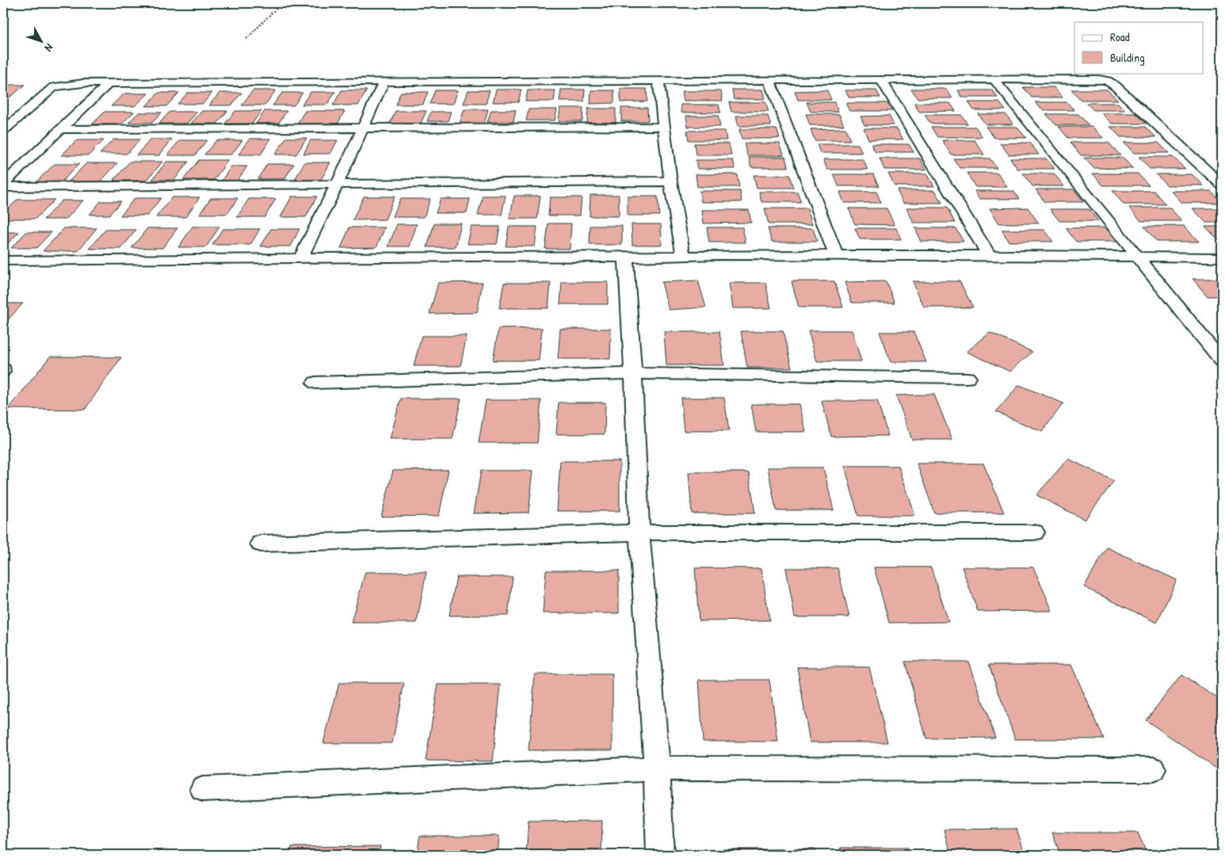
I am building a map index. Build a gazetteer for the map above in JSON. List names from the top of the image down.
{
  "legend": ["Road", "Building"],
  "north": "bottom right"
}
